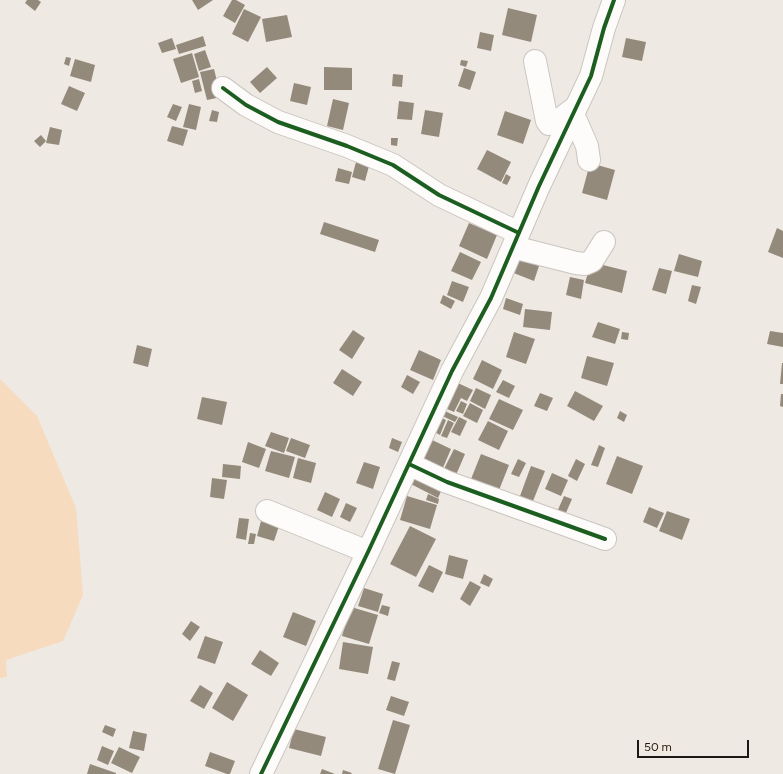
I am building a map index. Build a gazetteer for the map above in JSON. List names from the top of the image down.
{
  "scale_bar": "50 m"
}
